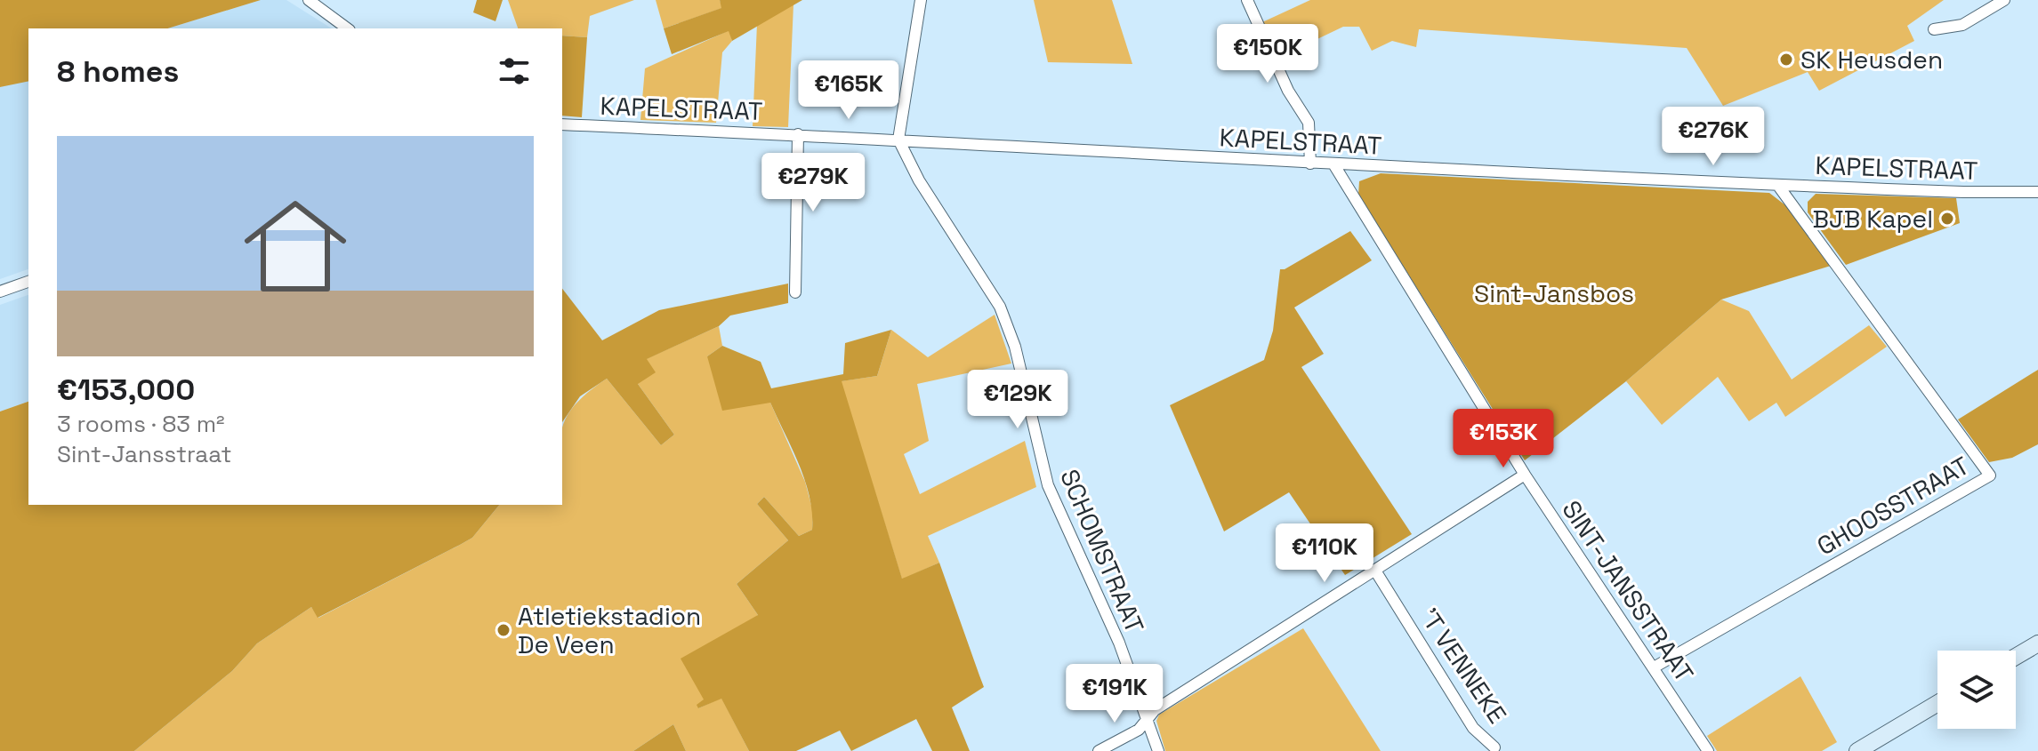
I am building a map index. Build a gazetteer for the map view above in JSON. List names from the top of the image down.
{
  "streets": {
    "street": [
      "KAPELSTRAAT",
      "GHOOSSTRAAT",
      "SCHOMSTRAAT",
      "SINT-JANSSTRAAT",
      "'T VENNEKE"
    ]
  },
  "crossings": [
    ["KAPELSTRAAT", "GHOOSSTRAAT"],
    ["KAPELSTRAAT", "SCHOMSTRAAT"],
    ["KAPELSTRAAT", "SINT-JANSSTRAAT"],
    ["GHOOSSTRAAT", "SINT-JANSSTRAAT"]
  ],
  "parks": ["Sint-Jansbos"],
  "places": ["SK Heusden", "BJB Kapel", "Atletiekstadion De Veen"],
  "page": {
    "price": [
      "€150K",
      "€165K",
      "€276K",
      "€279K",
      "€129K",
      "€153K",
      "€110K",
      "€191K"
    ],
    "heading": "8 homes",
    "list": [
      {
        "name": "€153,000",
        "note": "3 rooms · 83 m² · Sint-Jansstraat"
      }
    ]
  }
}
